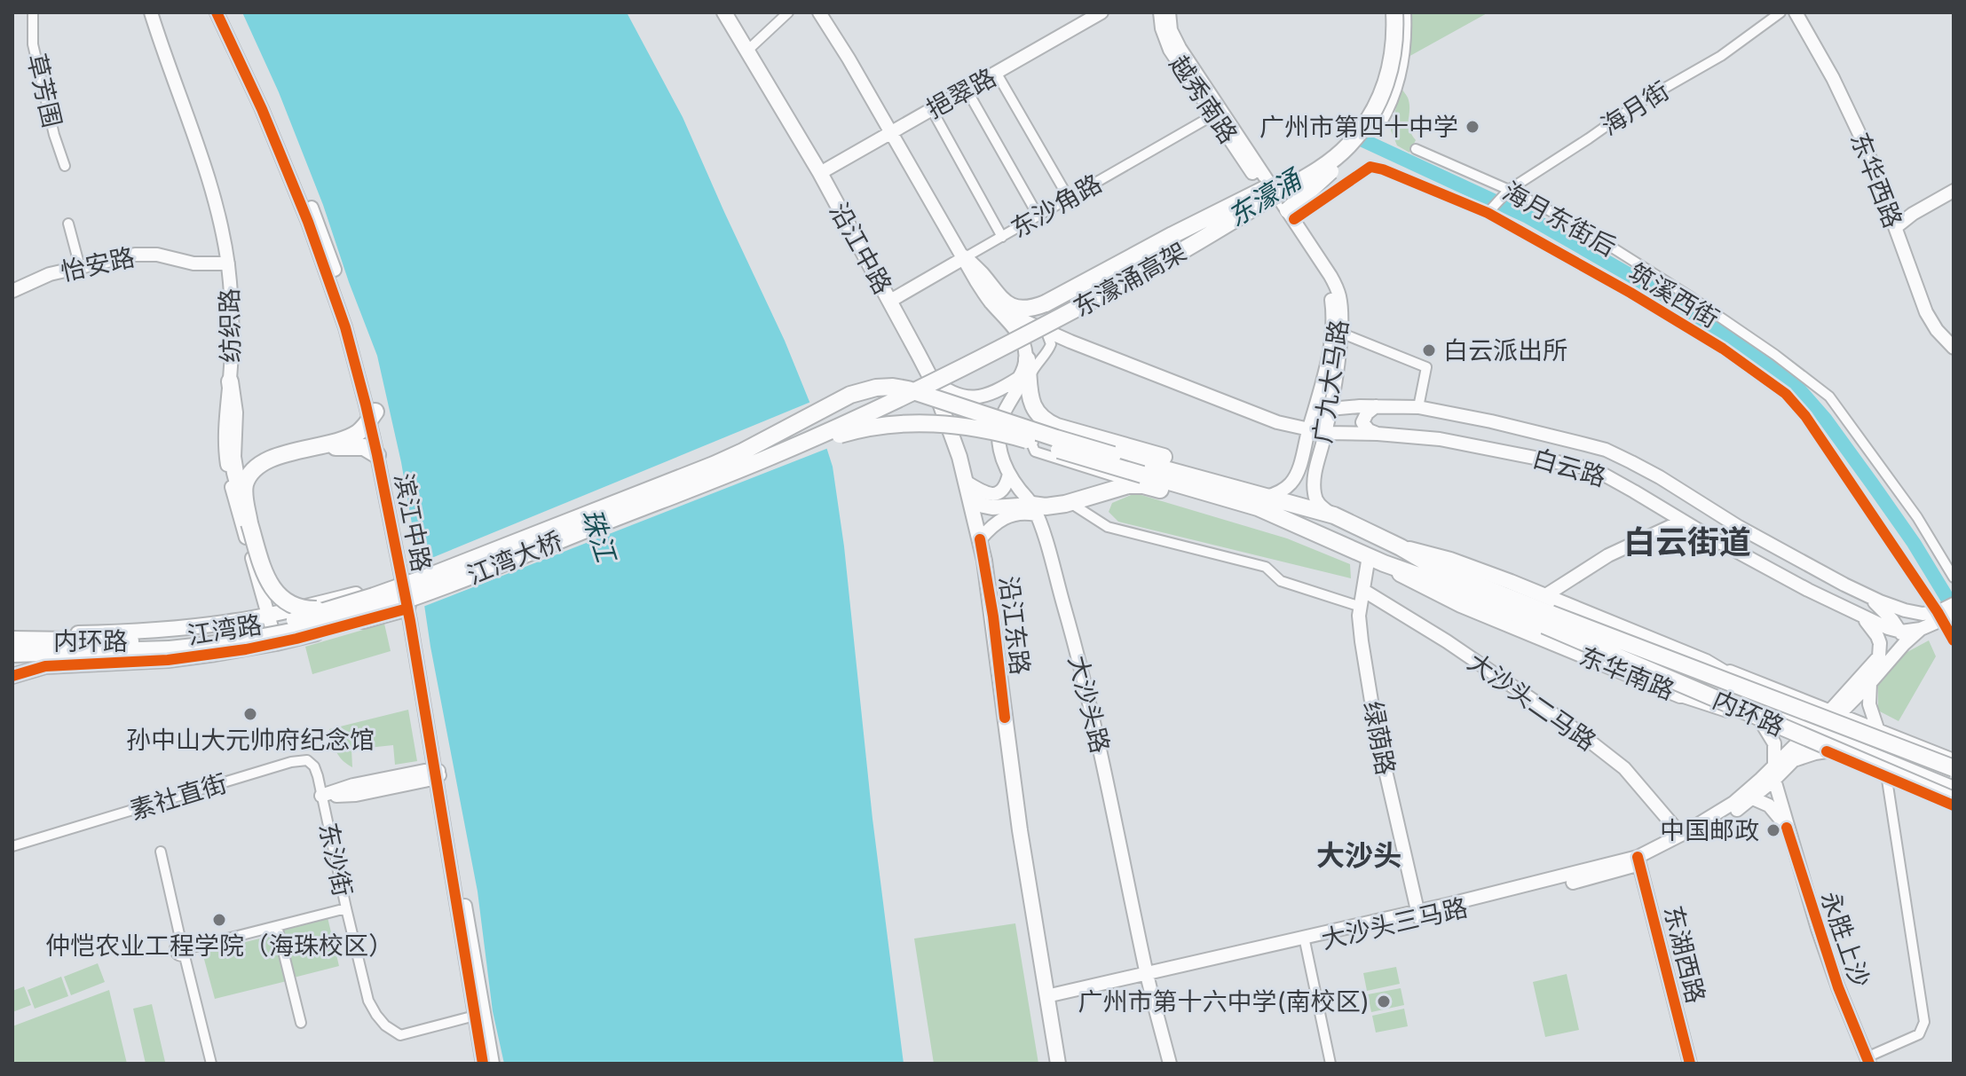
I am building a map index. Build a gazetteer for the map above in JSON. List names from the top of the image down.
{
  "streets": {
    "highway": ["东濠涌高架", "江湾大桥", "内环路"],
    "main road": [
      "挹翠路",
      "越秀南路",
      "东华西路",
      "东沙角路",
      "沿江中路",
      "怡安路",
      "纺织路",
      "广九大马路",
      "白云路",
      "滨江中路",
      "沿江东路",
      "江湾路",
      "东华南路",
      "大沙头二马路",
      "大沙头路",
      "绿荫路",
      "大沙头三马路",
      "永胜上沙",
      "东湖西路"
    ],
    "street": [
      "草芳围",
      "海月街",
      "海月东街后",
      "筑溪西街",
      "素社直街",
      "东沙街"
    ]
  },
  "crossings": [
    ["挹翠路", "沿江中路"],
    ["越秀南路", "东沙角路"],
    ["越秀南路", "东濠涌高架"],
    ["越秀南路", "筑溪西街"],
    ["越秀南路", "广九大马路"],
    ["海月街", "海月东街后"],
    ["海月街", "筑溪西街"],
    ["东沙角路", "沿江中路"],
    ["沿江中路", "沿江东路"],
    ["怡安路", "纺织路"],
    ["东濠涌高架", "江湾大桥"],
    ["筑溪西街", "广九大马路"],
    ["筑溪西街", "白云路"],
    ["纺织路", "江湾路"],
    ["广九大马路", "白云路"],
    ["滨江中路", "江湾路"],
    ["滨江中路", "东沙街"],
    ["江湾大桥", "内环路"],
    ["沿江东路", "大沙头三马路"],
    ["江湾路", "内环路"],
    ["内环路", "东华南路"],
    ["东华南路", "绿荫路"],
    ["大沙头二马路", "绿荫路"],
    ["大沙头路", "大沙头三马路"],
    ["绿荫路", "大沙头三马路"],
    ["素社直街", "东沙街"],
    ["大沙头三马路", "东湖西路"]
  ],
  "districts": ["白云街道", "大沙头"],
  "water": ["东濠涌", "珠江"],
  "places": [
    "广州市第四十中学",
    "白云派出所",
    "孙中山大元帅府纪念馆",
    "中国邮政",
    "仲恺农业工程学院（海珠校区）",
    "广州市第十六中学(南校区)"
  ]
}
